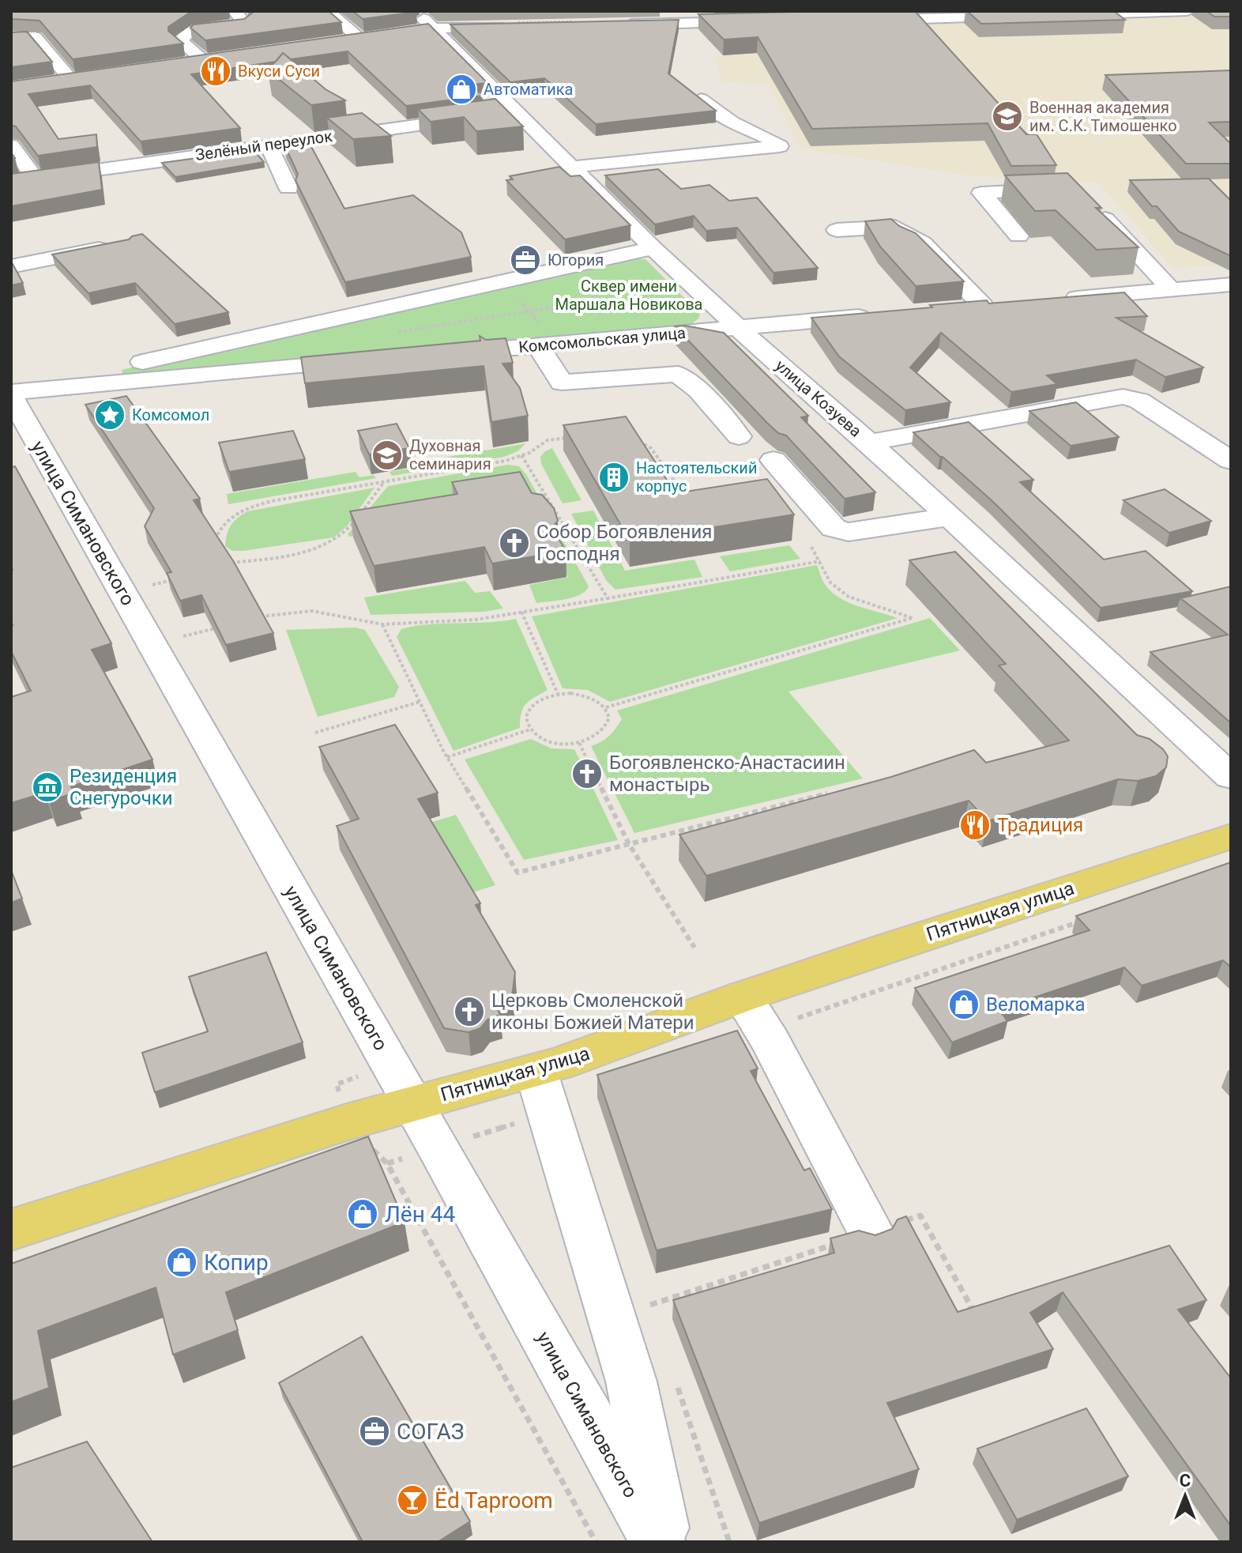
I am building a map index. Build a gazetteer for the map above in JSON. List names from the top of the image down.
{
  "streets": {
    "main road": ["Пятницкая улица"],
    "street": [
      "Зелёный переулок",
      "Комсомольская улица",
      "улица Козуева",
      "улица Симановского"
    ]
  },
  "crossings": [
    ["Зелёный переулок", "улица Козуева"],
    ["Комсомольская улица", "улица Козуева"],
    ["улица Симановского", "Пятницкая улица"]
  ],
  "parks": ["Сквер имени Маршала Новикова"],
  "places": {
    "restaurant": ["Вкуси Суси", "Традиция"],
    "shop": [
      "Автоматика",
      "Веломарка",
      "Лён 44",
      "Копир"
    ],
    "school or university": ["Военная академия им. С.К. Тимошенко", "Духовная семинария"],
    "office": ["Югория", "СОГАЗ"],
    "place": ["Комсомол"],
    "building": ["Настоятельский корпус"],
    "church": ["Собор Богоявления Господня", "Богоявленско-Анастасиин монастырь", "Церковь Смоленской иконы Божией Матери"],
    "museum": ["Резиденция Снегурочки"],
    "bar": ["Ёd Taproom"]
  },
  "north": "top"
}
